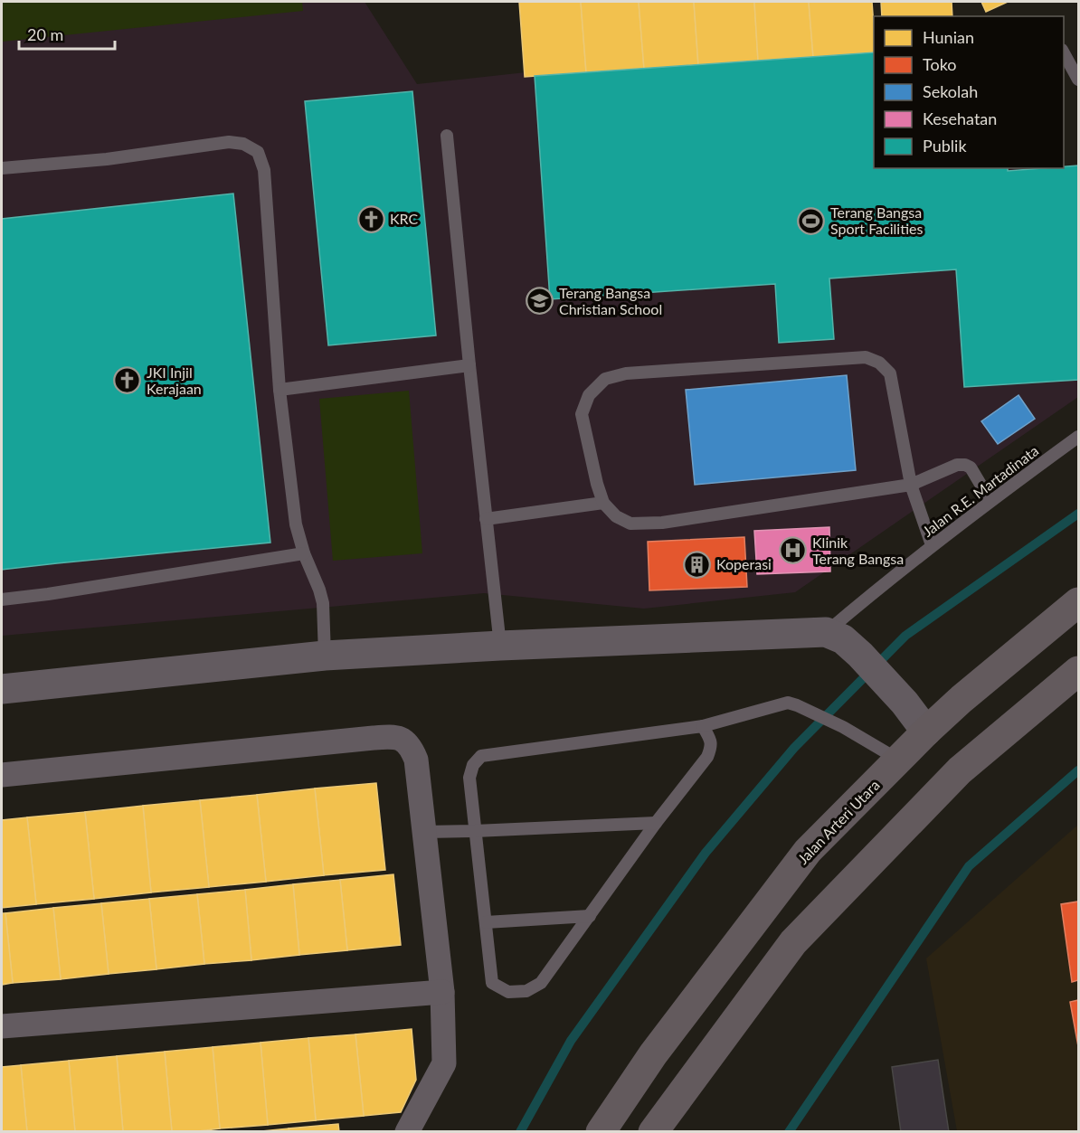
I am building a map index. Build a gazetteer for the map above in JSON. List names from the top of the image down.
{
  "streets": {
    "highway": ["Jalan Arteri Utara"],
    "lane": ["Jalan R.E. Martadinata"]
  },
  "places": {
    "church": ["KRC", "JKI Injil Kerajaan"],
    "sports": ["Terang Bangsa Sport Facilities"],
    "school or university": ["Terang Bangsa Christian School"],
    "hospital": ["Klinik Terang Bangsa"],
    "building": ["Koperasi"]
  },
  "legend": [
    "Hunian",
    "Toko",
    "Sekolah",
    "Kesehatan",
    "Publik"
  ],
  "scale_bar": "20 m"
}
